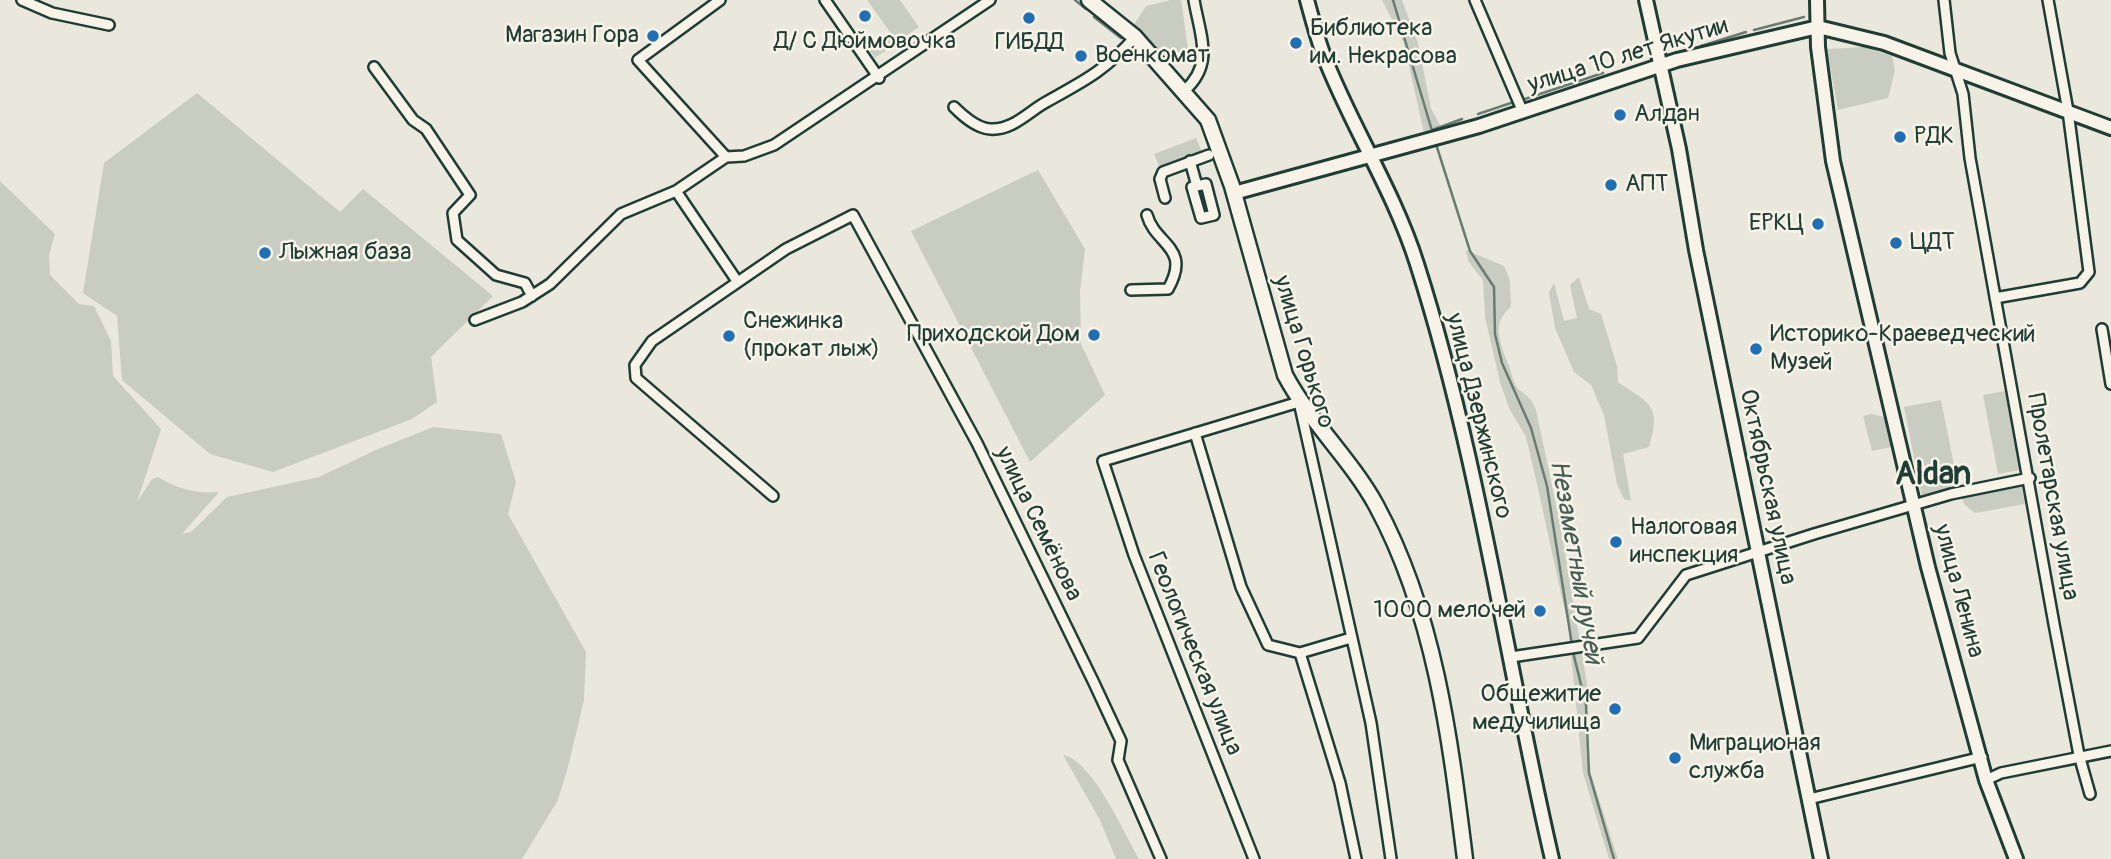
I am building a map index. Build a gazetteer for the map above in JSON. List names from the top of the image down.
{
  "streets": {
    "main road": ["улица Горького"],
    "street": [
      "улица 10 лет Якутии",
      "улица Дзержинского",
      "Октябрьская улица",
      "Пролетарская улица",
      "улица Семёнова",
      "улица Ленина",
      "Геологическая улица"
    ]
  },
  "crossings": [
    ["улица 10 лет Якутии", "улица Горького"],
    ["улица 10 лет Якутии", "улица Дзержинского"],
    ["улица 10 лет Якутии", "Октябрьская улица"],
    ["улица 10 лет Якутии", "Пролетарская улица"],
    ["улица 10 лет Якутии", "улица Ленина"]
  ],
  "districts": ["Aldan"],
  "water": ["Незаметный ручей"],
  "places": [
    "Д/ С Дюймовочка",
    "ГИБДД",
    "Магазин Гора",
    "Библиотека им. Некрасова",
    "Военкомат",
    "Алдан",
    "РДК",
    "АПТ",
    "ЕРКЦ",
    "ЦДТ",
    "Лыжная база",
    "Приходской Дом",
    "Снежинка (прокат лыж)",
    "Историко-Краеведческий Музей",
    "Налоговая инспекция",
    "1000 мелочей",
    "Общежитие медучилища",
    "Миграционая служба"
  ]
}
